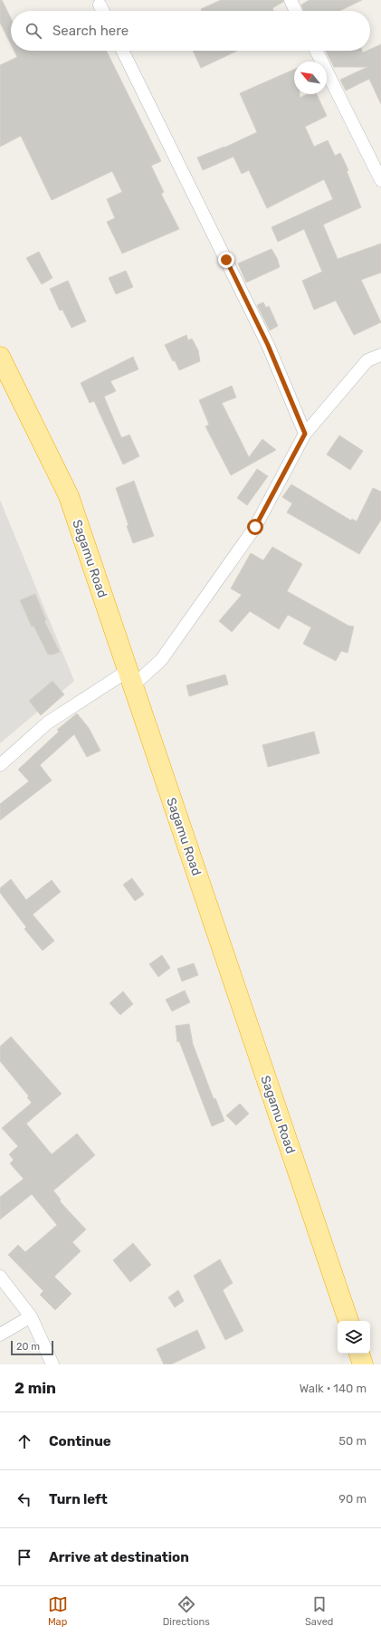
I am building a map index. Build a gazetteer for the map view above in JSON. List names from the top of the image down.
{
  "streets": {
    "highway": ["Sagamu Road"]
  },
  "scale_bar": "20 m",
  "north": "top left",
  "page": {
    "search": "Search here",
    "scale": "20 m",
    "heading": ["2 min", "Walk · 140 m"],
    "list": [
      ["Continue", "50 m"],
      ["Turn left", "90 m"],
      "Arrive at destination"
    ],
    "nav": ["Map", "Directions", "Saved"]
  }
}
